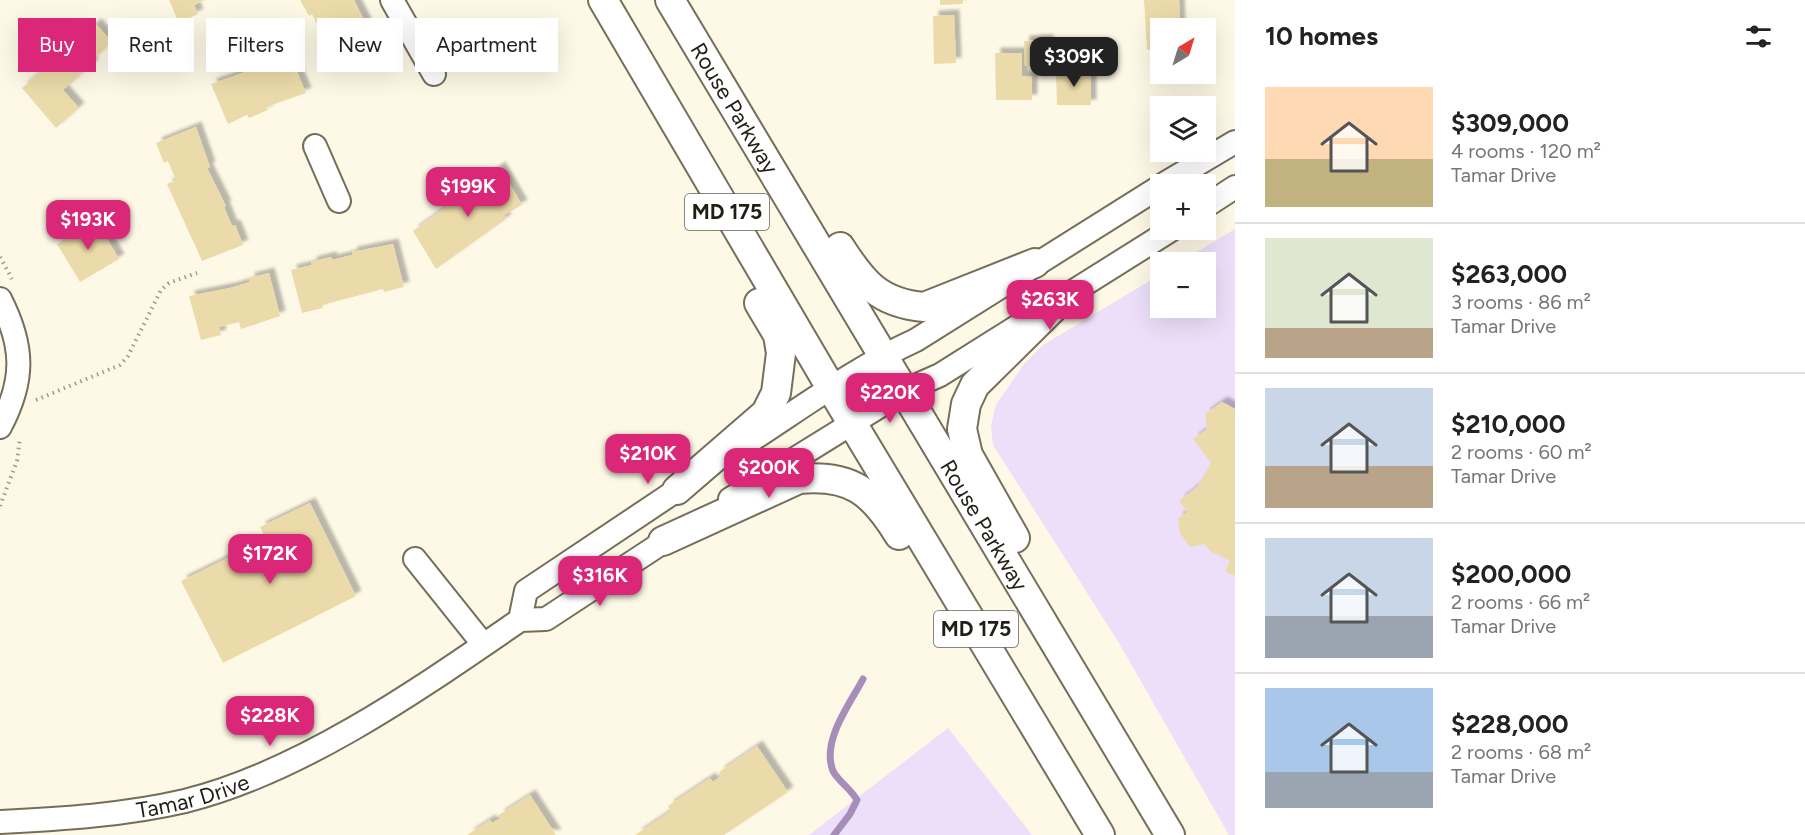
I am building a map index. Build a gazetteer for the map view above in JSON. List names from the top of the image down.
{
  "streets": {
    "main road": ["Rouse Parkway", "MD 175"],
    "street": ["Tamar Drive"]
  },
  "crossings": [
    ["Rouse Parkway", "Tamar Drive"],
    ["MD 175", "Tamar Drive"]
  ],
  "north": "top right",
  "page": {
    "heading": "10 homes",
    "map_buttons": ["+", "−"],
    "chip": [
      "Buy",
      "Rent",
      "Filters",
      "New",
      "Apartment"
    ],
    "price": [
      "$309K",
      "$199K",
      "$193K",
      "$263K",
      "$220K",
      "$210K",
      "$200K",
      "$172K",
      "$316K",
      "$228K"
    ],
    "list": [
      {
        "name": "$309,000",
        "note": "4 rooms · 120 m² · Tamar Drive"
      },
      {
        "name": "$263,000",
        "note": "3 rooms · 86 m² · Tamar Drive"
      },
      {
        "name": "$210,000",
        "note": "2 rooms · 60 m² · Tamar Drive"
      },
      {
        "name": "$200,000",
        "note": "2 rooms · 66 m² · Tamar Drive"
      },
      {
        "name": "$228,000",
        "note": "2 rooms · 68 m² · Tamar Drive"
      }
    ]
  }
}
